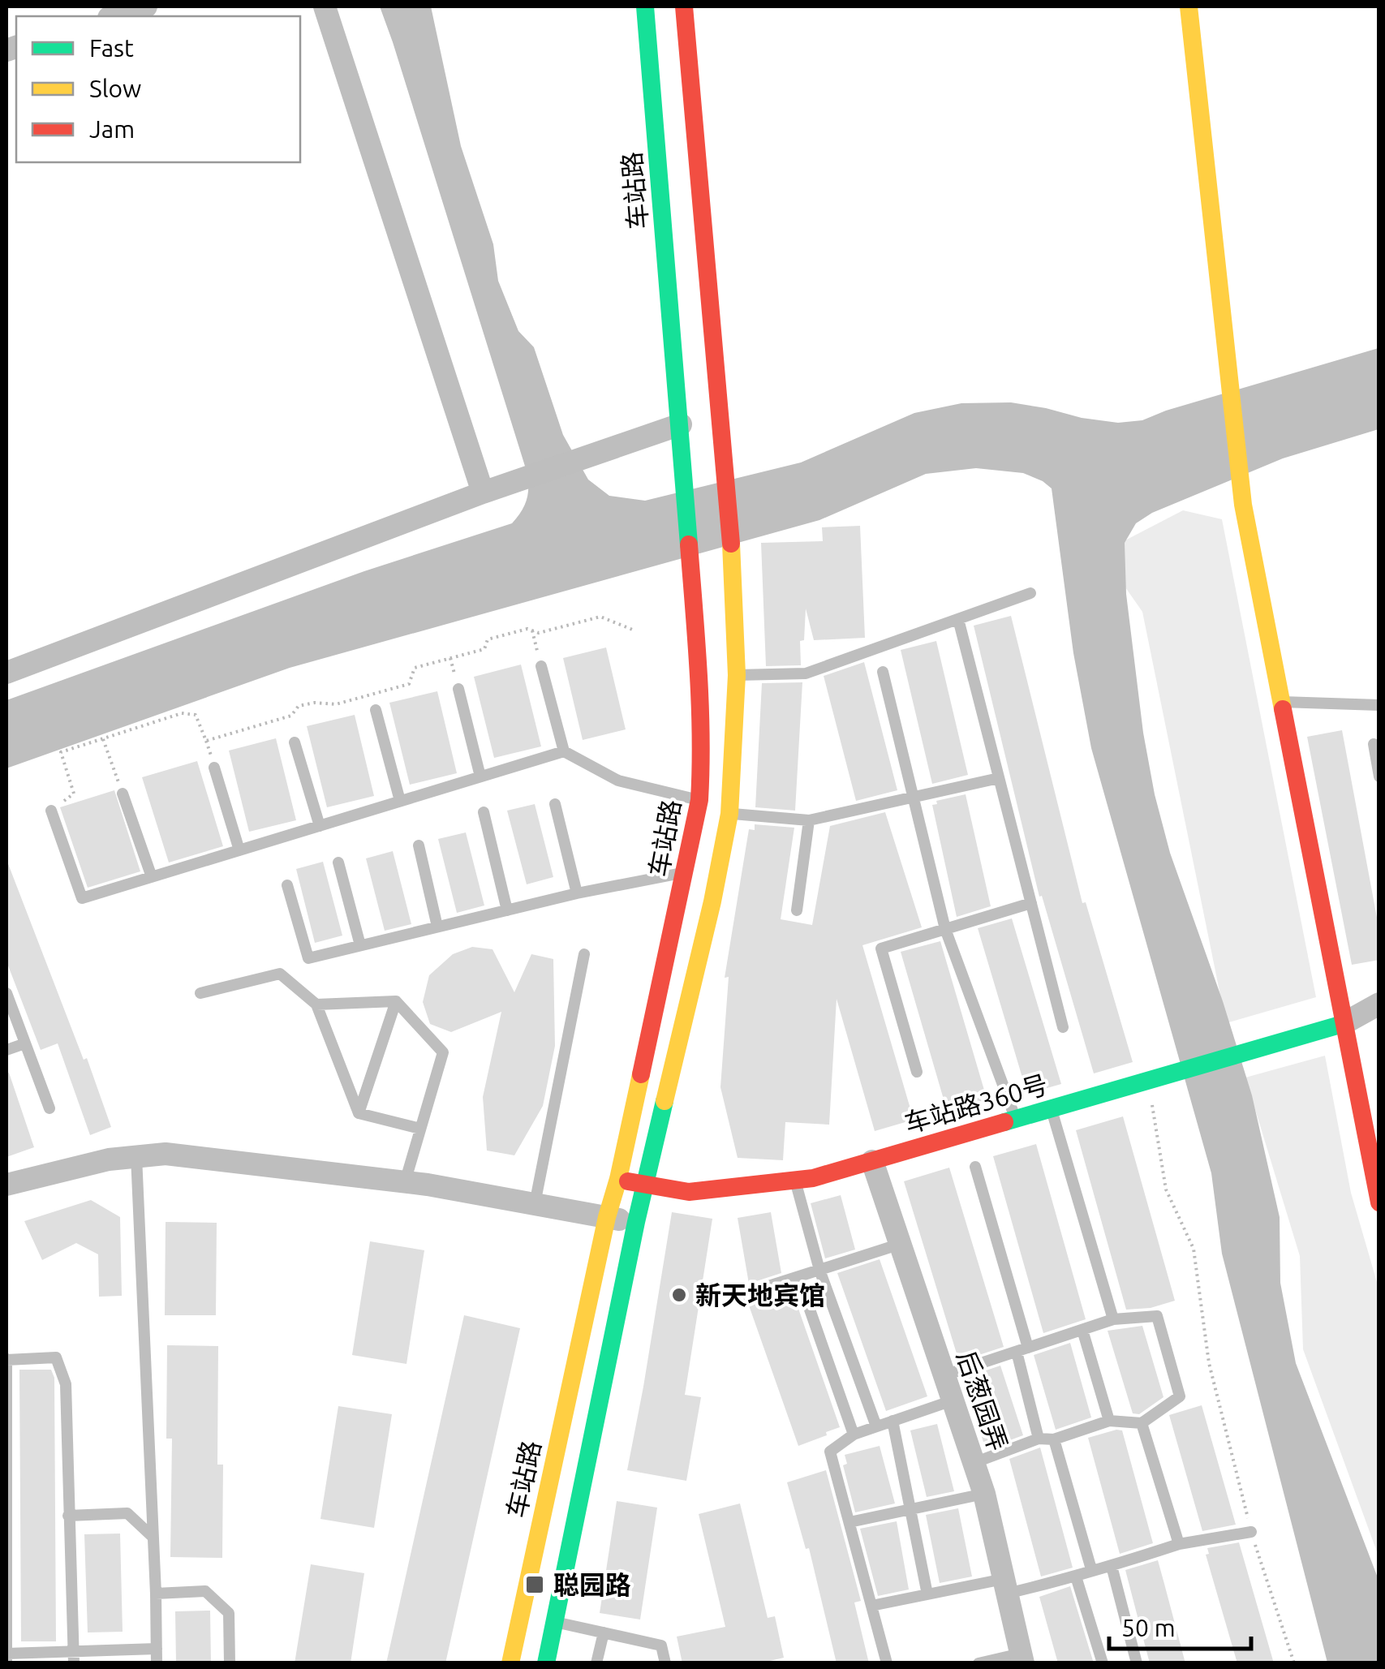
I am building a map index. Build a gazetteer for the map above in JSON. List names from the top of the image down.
{
  "streets": {
    "main road": ["车站路", "车站路360号"],
    "street": ["后葱园弄"]
  },
  "crossings": [
    ["车站路", "车站路360号"],
    ["车站路360号", "后葱园弄"]
  ],
  "places": {
    "other": ["新天地宾馆"],
    "transit": ["聪园路"]
  },
  "legend": ["Fast", "Slow", "Jam"],
  "scale_bar": "50 m"
}
